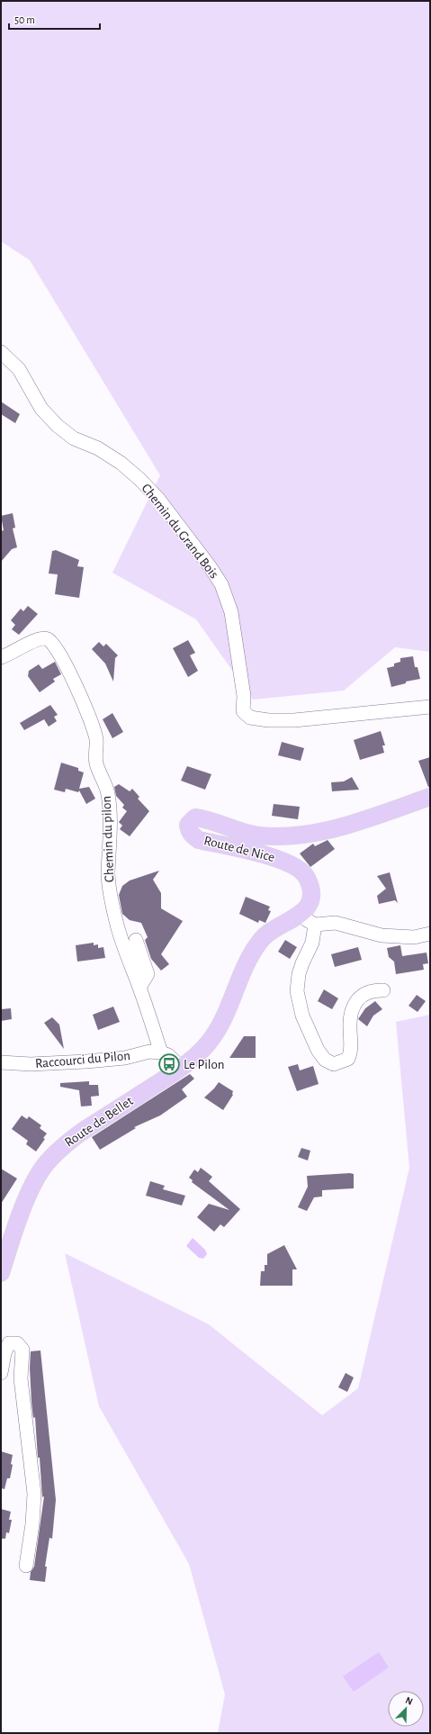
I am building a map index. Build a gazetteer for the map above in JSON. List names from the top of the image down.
{
  "streets": {
    "main road": ["Route de Nice", "Route de Bellet"],
    "street": ["Chemin du Grand Bois", "Chemin du pilon", "Raccourci du Pilon"]
  },
  "crossings": [
    ["Chemin du pilon", "Raccourci du Pilon"],
    ["Route de Nice", "Route de Bellet"]
  ],
  "places": {
    "bus stop": ["Le Pilon"]
  },
  "scale_bar": "50 m",
  "north": "top right"
}
